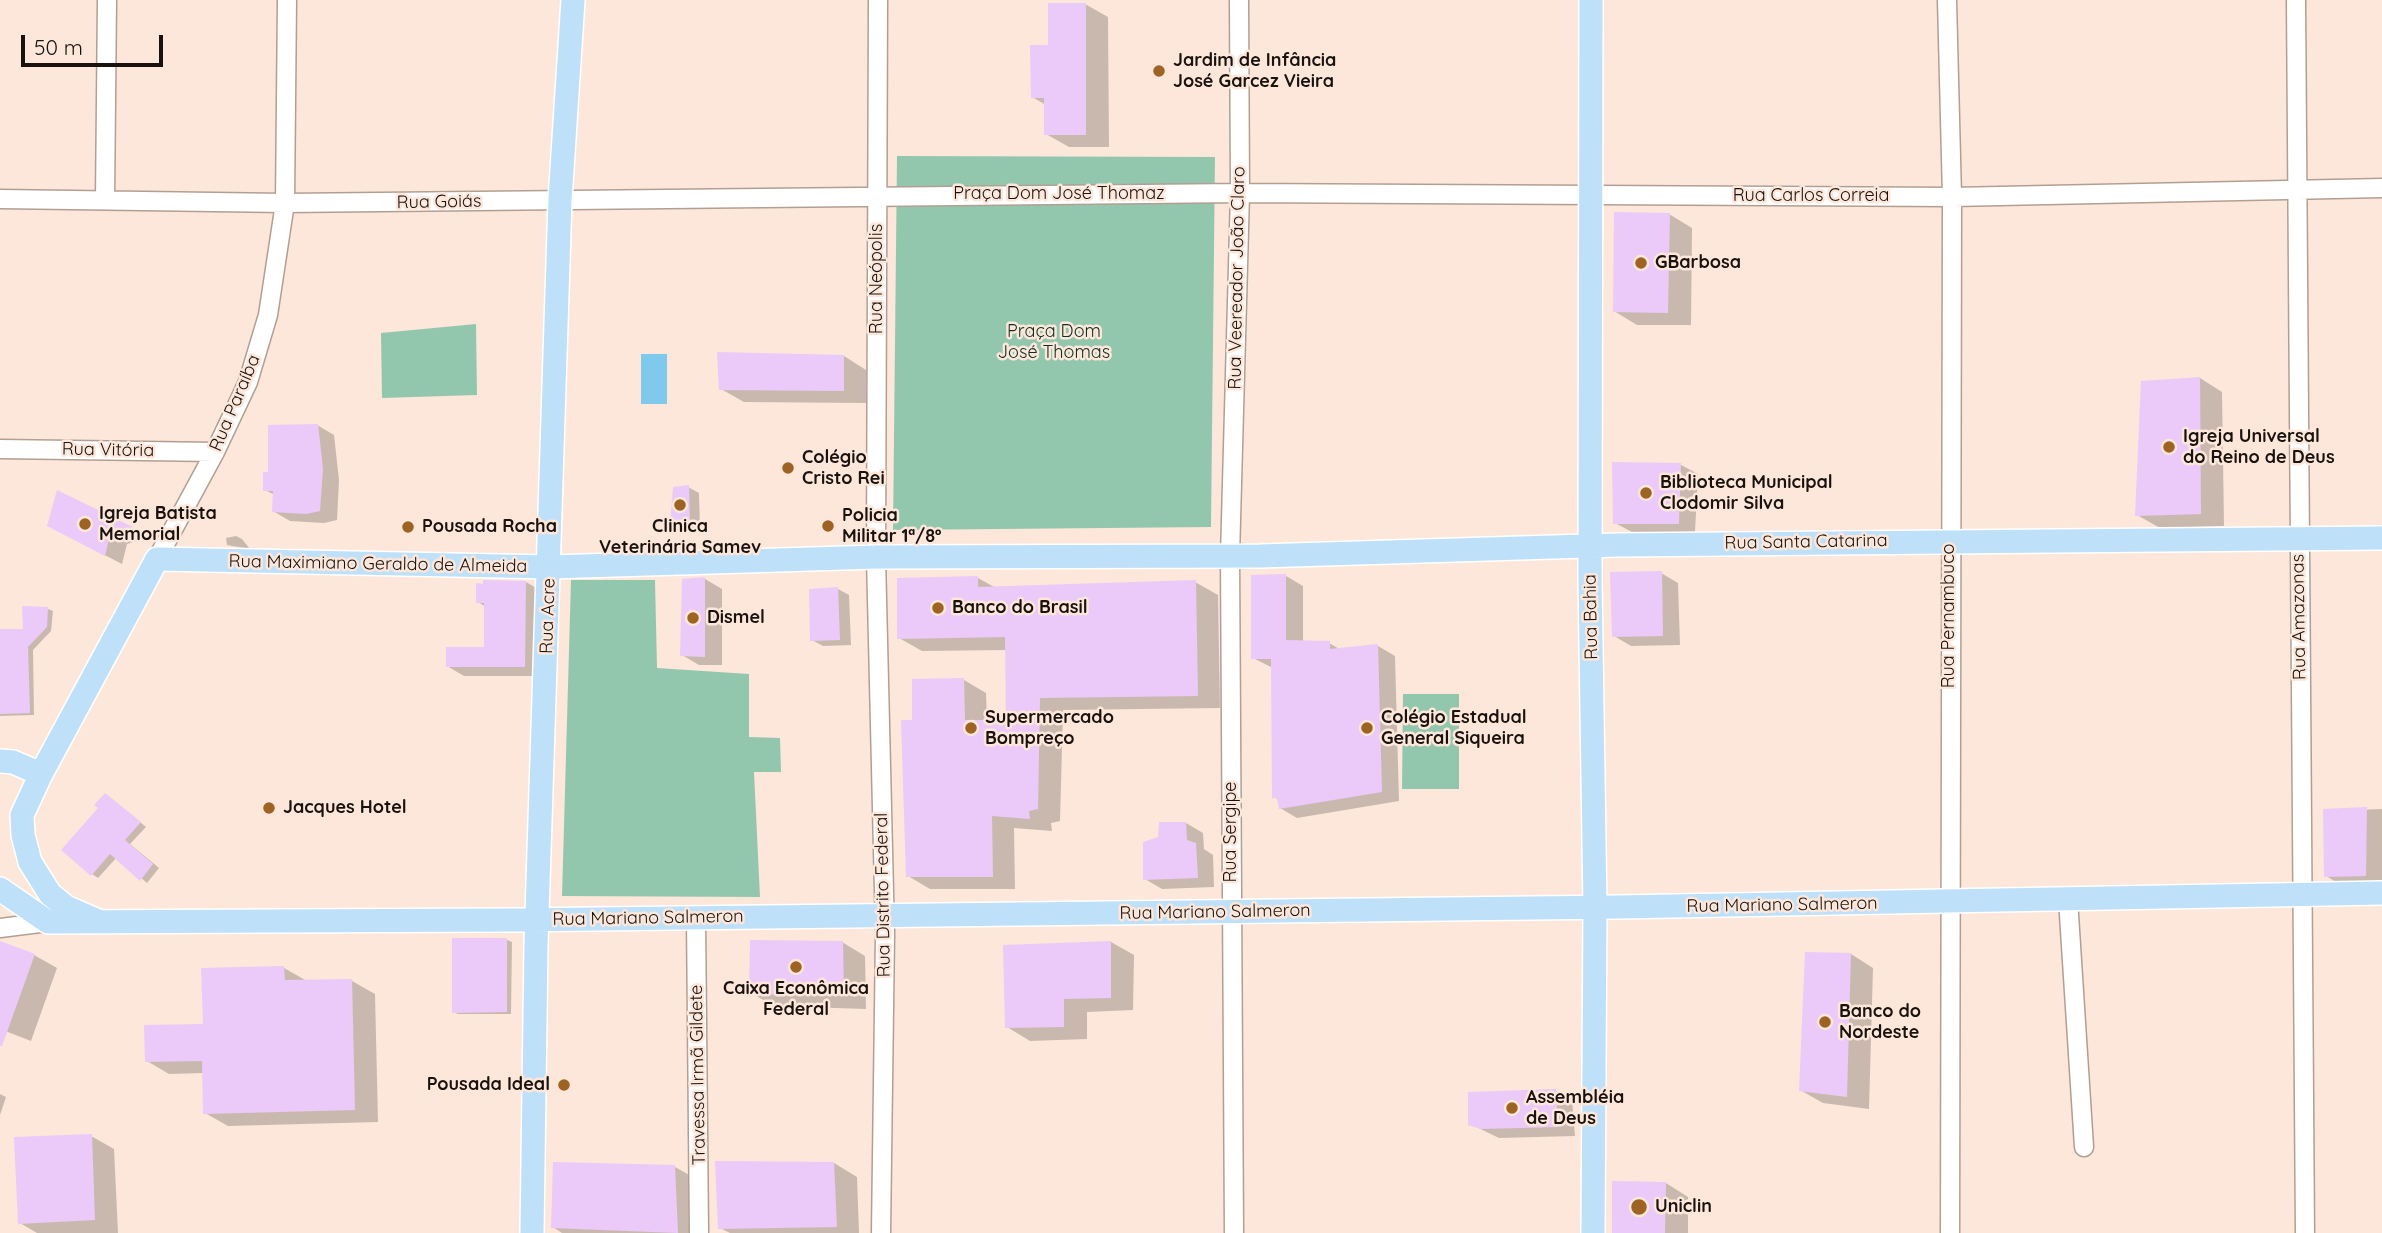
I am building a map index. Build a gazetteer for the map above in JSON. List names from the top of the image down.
{
  "streets": {
    "main road": [
      "Rua Paraíba",
      "Rua Santa Catarina",
      "Rua Maximiano Geraldo de Almeida",
      "Rua Acre",
      "Rua Bahia",
      "Rua Mariano Salmeron"
    ],
    "street": [
      "Praça Dom José Thomaz",
      "Rua Carlos Correia",
      "Rua Goiás",
      "Rua Veereador João Claro",
      "Rua Neópolis",
      "Rua Vitória",
      "Rua Pernambuco",
      "Rua Amazonas",
      "Rua Sergipe",
      "Rua Distrito Federal",
      "Travessa Irmã Gildete"
    ]
  },
  "crossings": [
    ["Praça Dom José Thomaz", "Rua Carlos Correia"],
    ["Praça Dom José Thomaz", "Rua Goiás"],
    ["Praça Dom José Thomaz", "Rua Veereador João Claro"],
    ["Praça Dom José Thomaz", "Rua Neópolis"],
    ["Rua Carlos Correia", "Rua Veereador João Claro"],
    ["Rua Carlos Correia", "Rua Pernambuco"],
    ["Rua Carlos Correia", "Rua Bahia"],
    ["Rua Carlos Correia", "Rua Amazonas"],
    ["Rua Goiás", "Rua Neópolis"],
    ["Rua Goiás", "Rua Paraíba"],
    ["Rua Goiás", "Rua Acre"],
    ["Rua Veereador João Claro", "Rua Santa Catarina"],
    ["Rua Veereador João Claro", "Rua Maximiano Geraldo de Almeida"],
    ["Rua Veereador João Claro", "Rua Sergipe"],
    ["Rua Neópolis", "Rua Maximiano Geraldo de Almeida"],
    ["Rua Neópolis", "Rua Distrito Federal"],
    ["Rua Paraíba", "Rua Vitória"],
    ["Rua Paraíba", "Rua Maximiano Geraldo de Almeida"],
    ["Rua Paraíba", "Rua Mariano Salmeron"],
    ["Rua Santa Catarina", "Rua Maximiano Geraldo de Almeida"],
    ["Rua Santa Catarina", "Rua Pernambuco"],
    ["Rua Santa Catarina", "Rua Bahia"],
    ["Rua Santa Catarina", "Rua Amazonas"],
    ["Rua Santa Catarina", "Rua Sergipe"],
    ["Rua Maximiano Geraldo de Almeida", "Rua Acre"],
    ["Rua Maximiano Geraldo de Almeida", "Rua Sergipe"],
    ["Rua Maximiano Geraldo de Almeida", "Rua Distrito Federal"],
    ["Rua Acre", "Rua Mariano Salmeron"],
    ["Rua Pernambuco", "Rua Mariano Salmeron"],
    ["Rua Bahia", "Rua Mariano Salmeron"],
    ["Rua Amazonas", "Rua Mariano Salmeron"],
    ["Rua Sergipe", "Rua Mariano Salmeron"],
    ["Rua Distrito Federal", "Rua Mariano Salmeron"],
    ["Rua Mariano Salmeron", "Travessa Irmã Gildete"]
  ],
  "parks": ["Praça Dom José Thomas"],
  "places": [
    "Jardim de Infância José Garcez Vieira",
    "GBarbosa",
    "Igreja Universal do Reino de Deus",
    "Colégio Cristo Rei",
    "Biblioteca Municipal Clodomir Silva",
    "Clinica Veterinária Samev",
    "Igreja Batista Memorial",
    "Policia Militar 1ª/8º",
    "Pousada Rocha",
    "Banco do Brasil",
    "Dismel",
    "Supermercado Bompreço",
    "Colégio Estadual General Siqueira",
    "Jacques Hotel",
    "Caixa Econômica Federal",
    "Banco do Nordeste",
    "Pousada Ideal",
    "Assembléia de Deus",
    "Uniclin"
  ],
  "scale_bar": "50 m"
}
